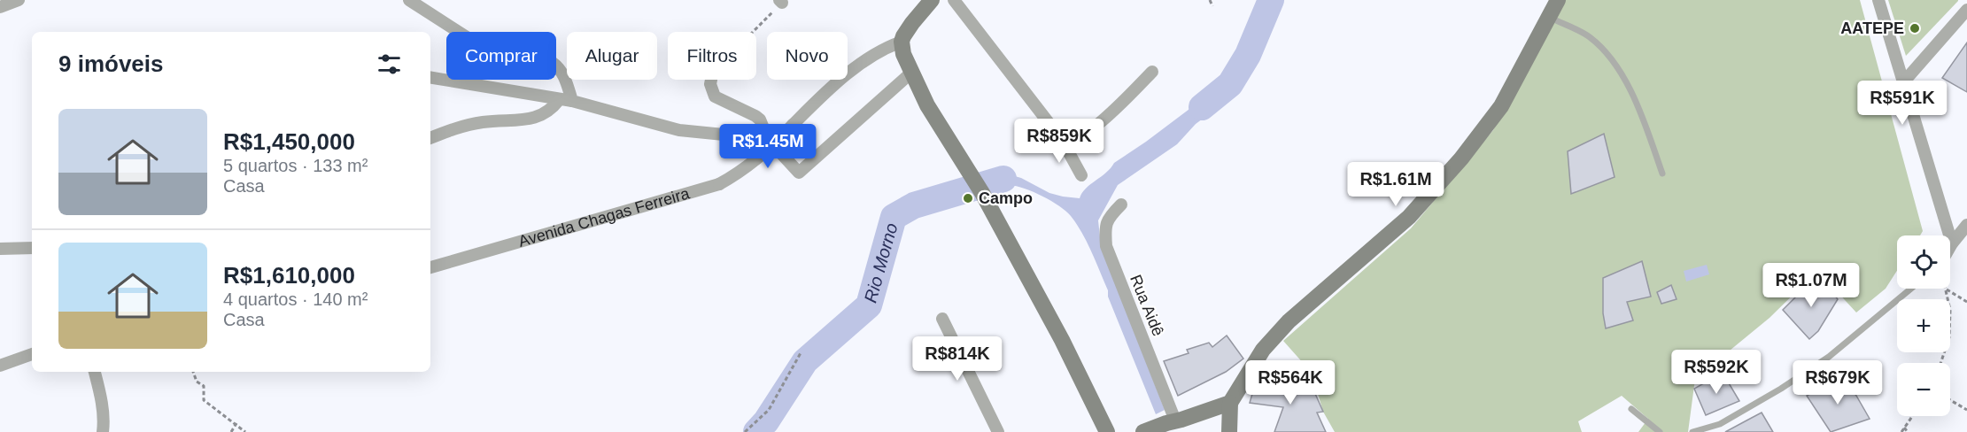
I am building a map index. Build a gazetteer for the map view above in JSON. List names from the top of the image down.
{
  "streets": {
    "street": ["Avenida Chagas Ferreira", "Rua Aidê"]
  },
  "water": ["Rio Morno"],
  "places": ["AATEPE", "Campo"],
  "page": {
    "chip": [
      "Comprar",
      "Alugar",
      "Filtros",
      "Novo"
    ],
    "heading": "9 imóveis",
    "price": [
      "R$591K",
      "R$859K",
      "R$1.45M",
      "R$1.61M",
      "R$1.07M",
      "R$814K",
      "R$592K",
      "R$564K",
      "R$679K"
    ],
    "list": [
      {
        "name": "R$1,450,000",
        "note": "5 quartos · 133 m² · Casa"
      },
      {
        "name": "R$1,610,000",
        "note": "4 quartos · 140 m² · Casa"
      }
    ],
    "map_buttons": ["+", "−"]
  }
}
